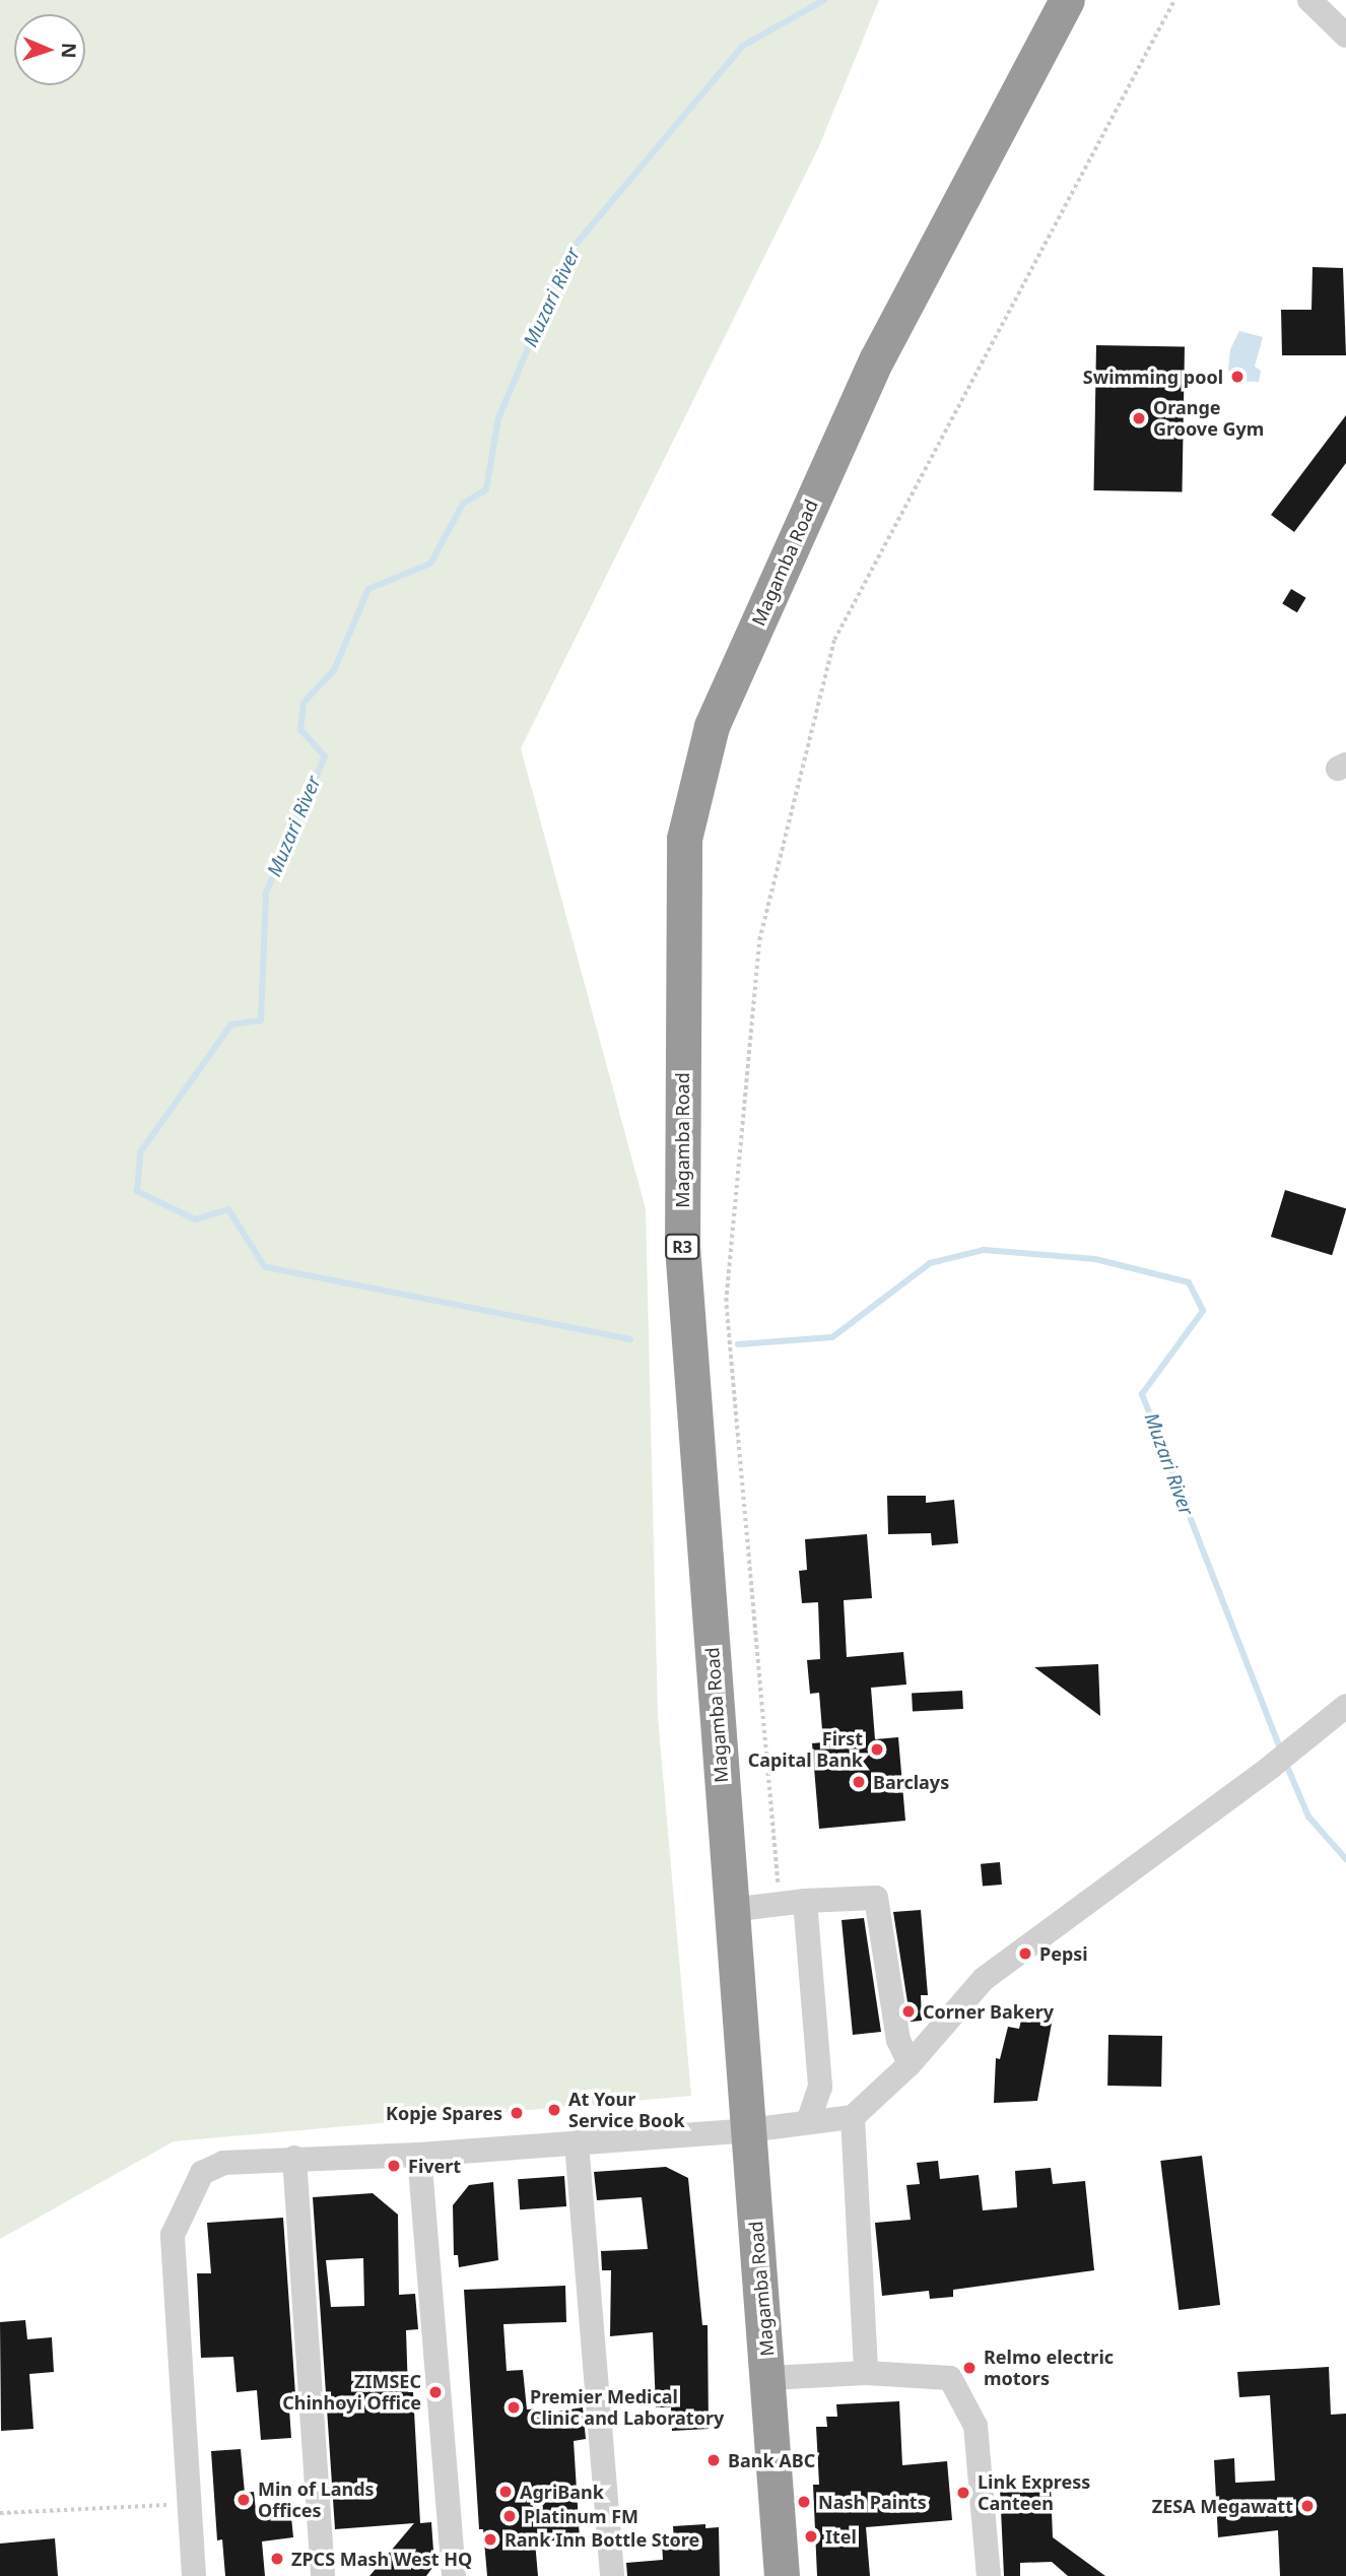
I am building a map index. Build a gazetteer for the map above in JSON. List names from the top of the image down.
{
  "streets": {
    "highway": ["Magamba Road", "R3"]
  },
  "water": ["Muzari River"],
  "places": [
    "Swimming pool",
    "Orange Groove Gym",
    "First Capital Bank",
    "Barclays",
    "Pepsi",
    "Corner Bakery",
    "At Your Service Book",
    "Kopje Spares",
    "Fivert",
    "Relmo electric motors",
    "ZIMSEC Chinhoyi Office",
    "Premier Medical Clinic and Laboratory",
    "Bank ABC",
    "AgriBank",
    "Link Express Canteen",
    "Min of Lands Offices",
    "Nash Paints",
    "ZESA Megawatt",
    "Platinum FM",
    "Itel",
    "Rank Inn Bottle Store",
    "ZPCS Mash West HQ"
  ],
  "north": "right"
}
